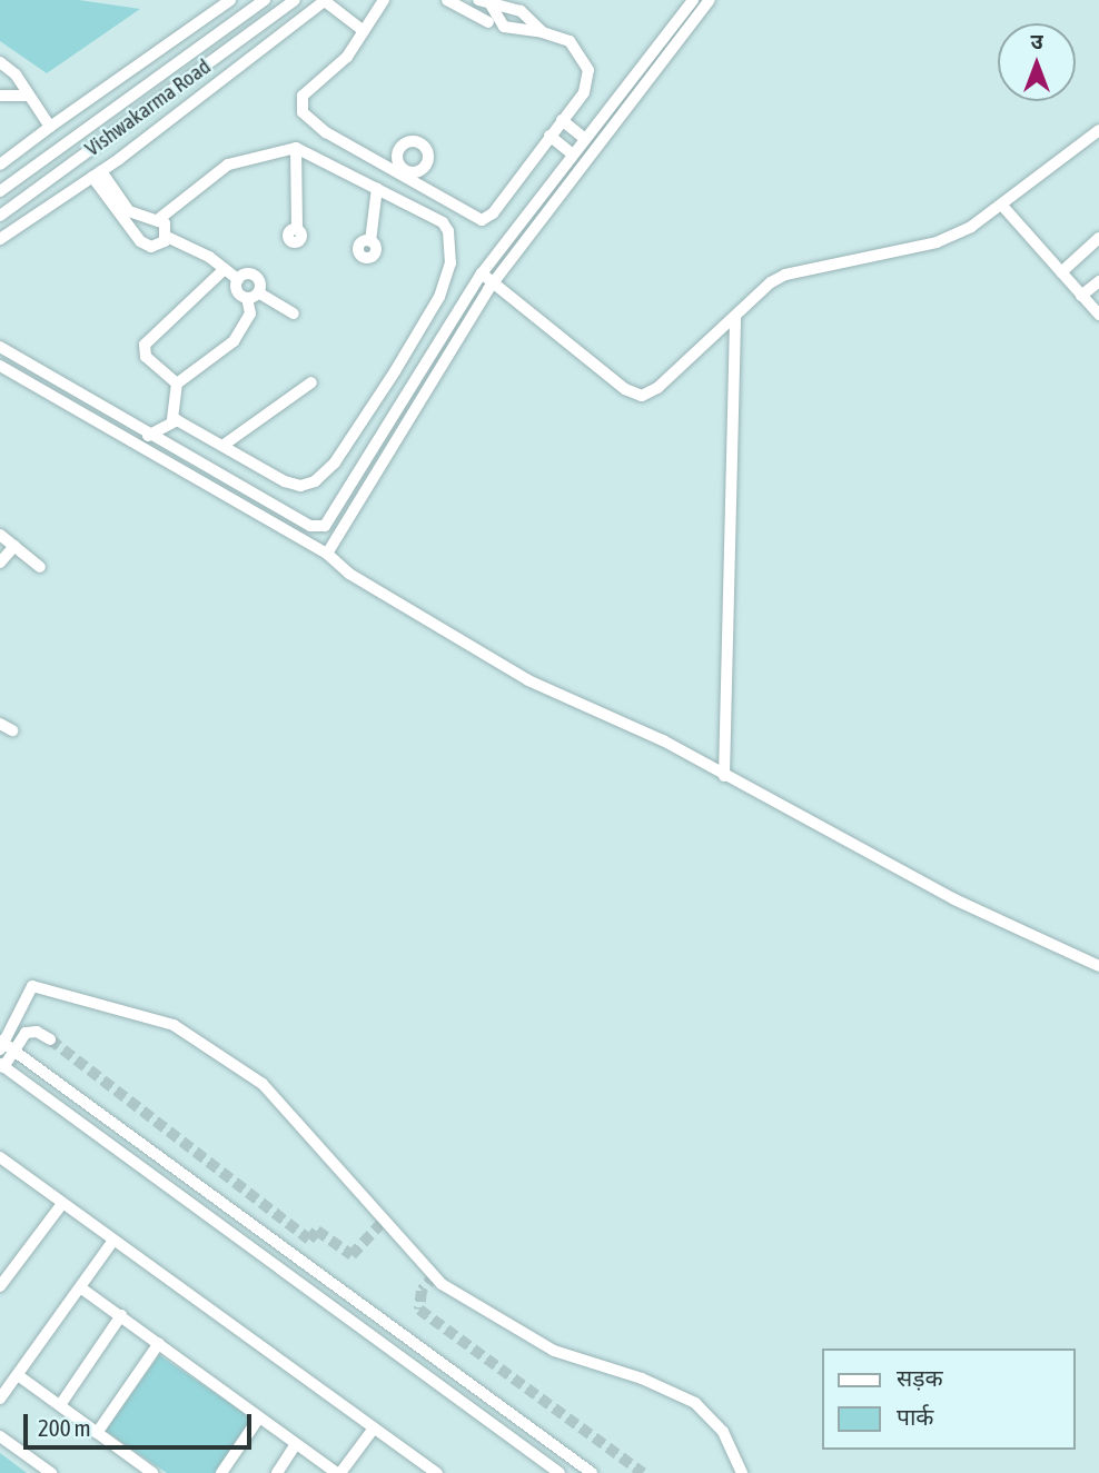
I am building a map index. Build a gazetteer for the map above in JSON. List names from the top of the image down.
{
  "streets": {
    "street": ["Vishwakarma Road"]
  },
  "legend": ["सड़क", "पार्क"],
  "scale_bar": "200 m",
  "north": "top"
}
